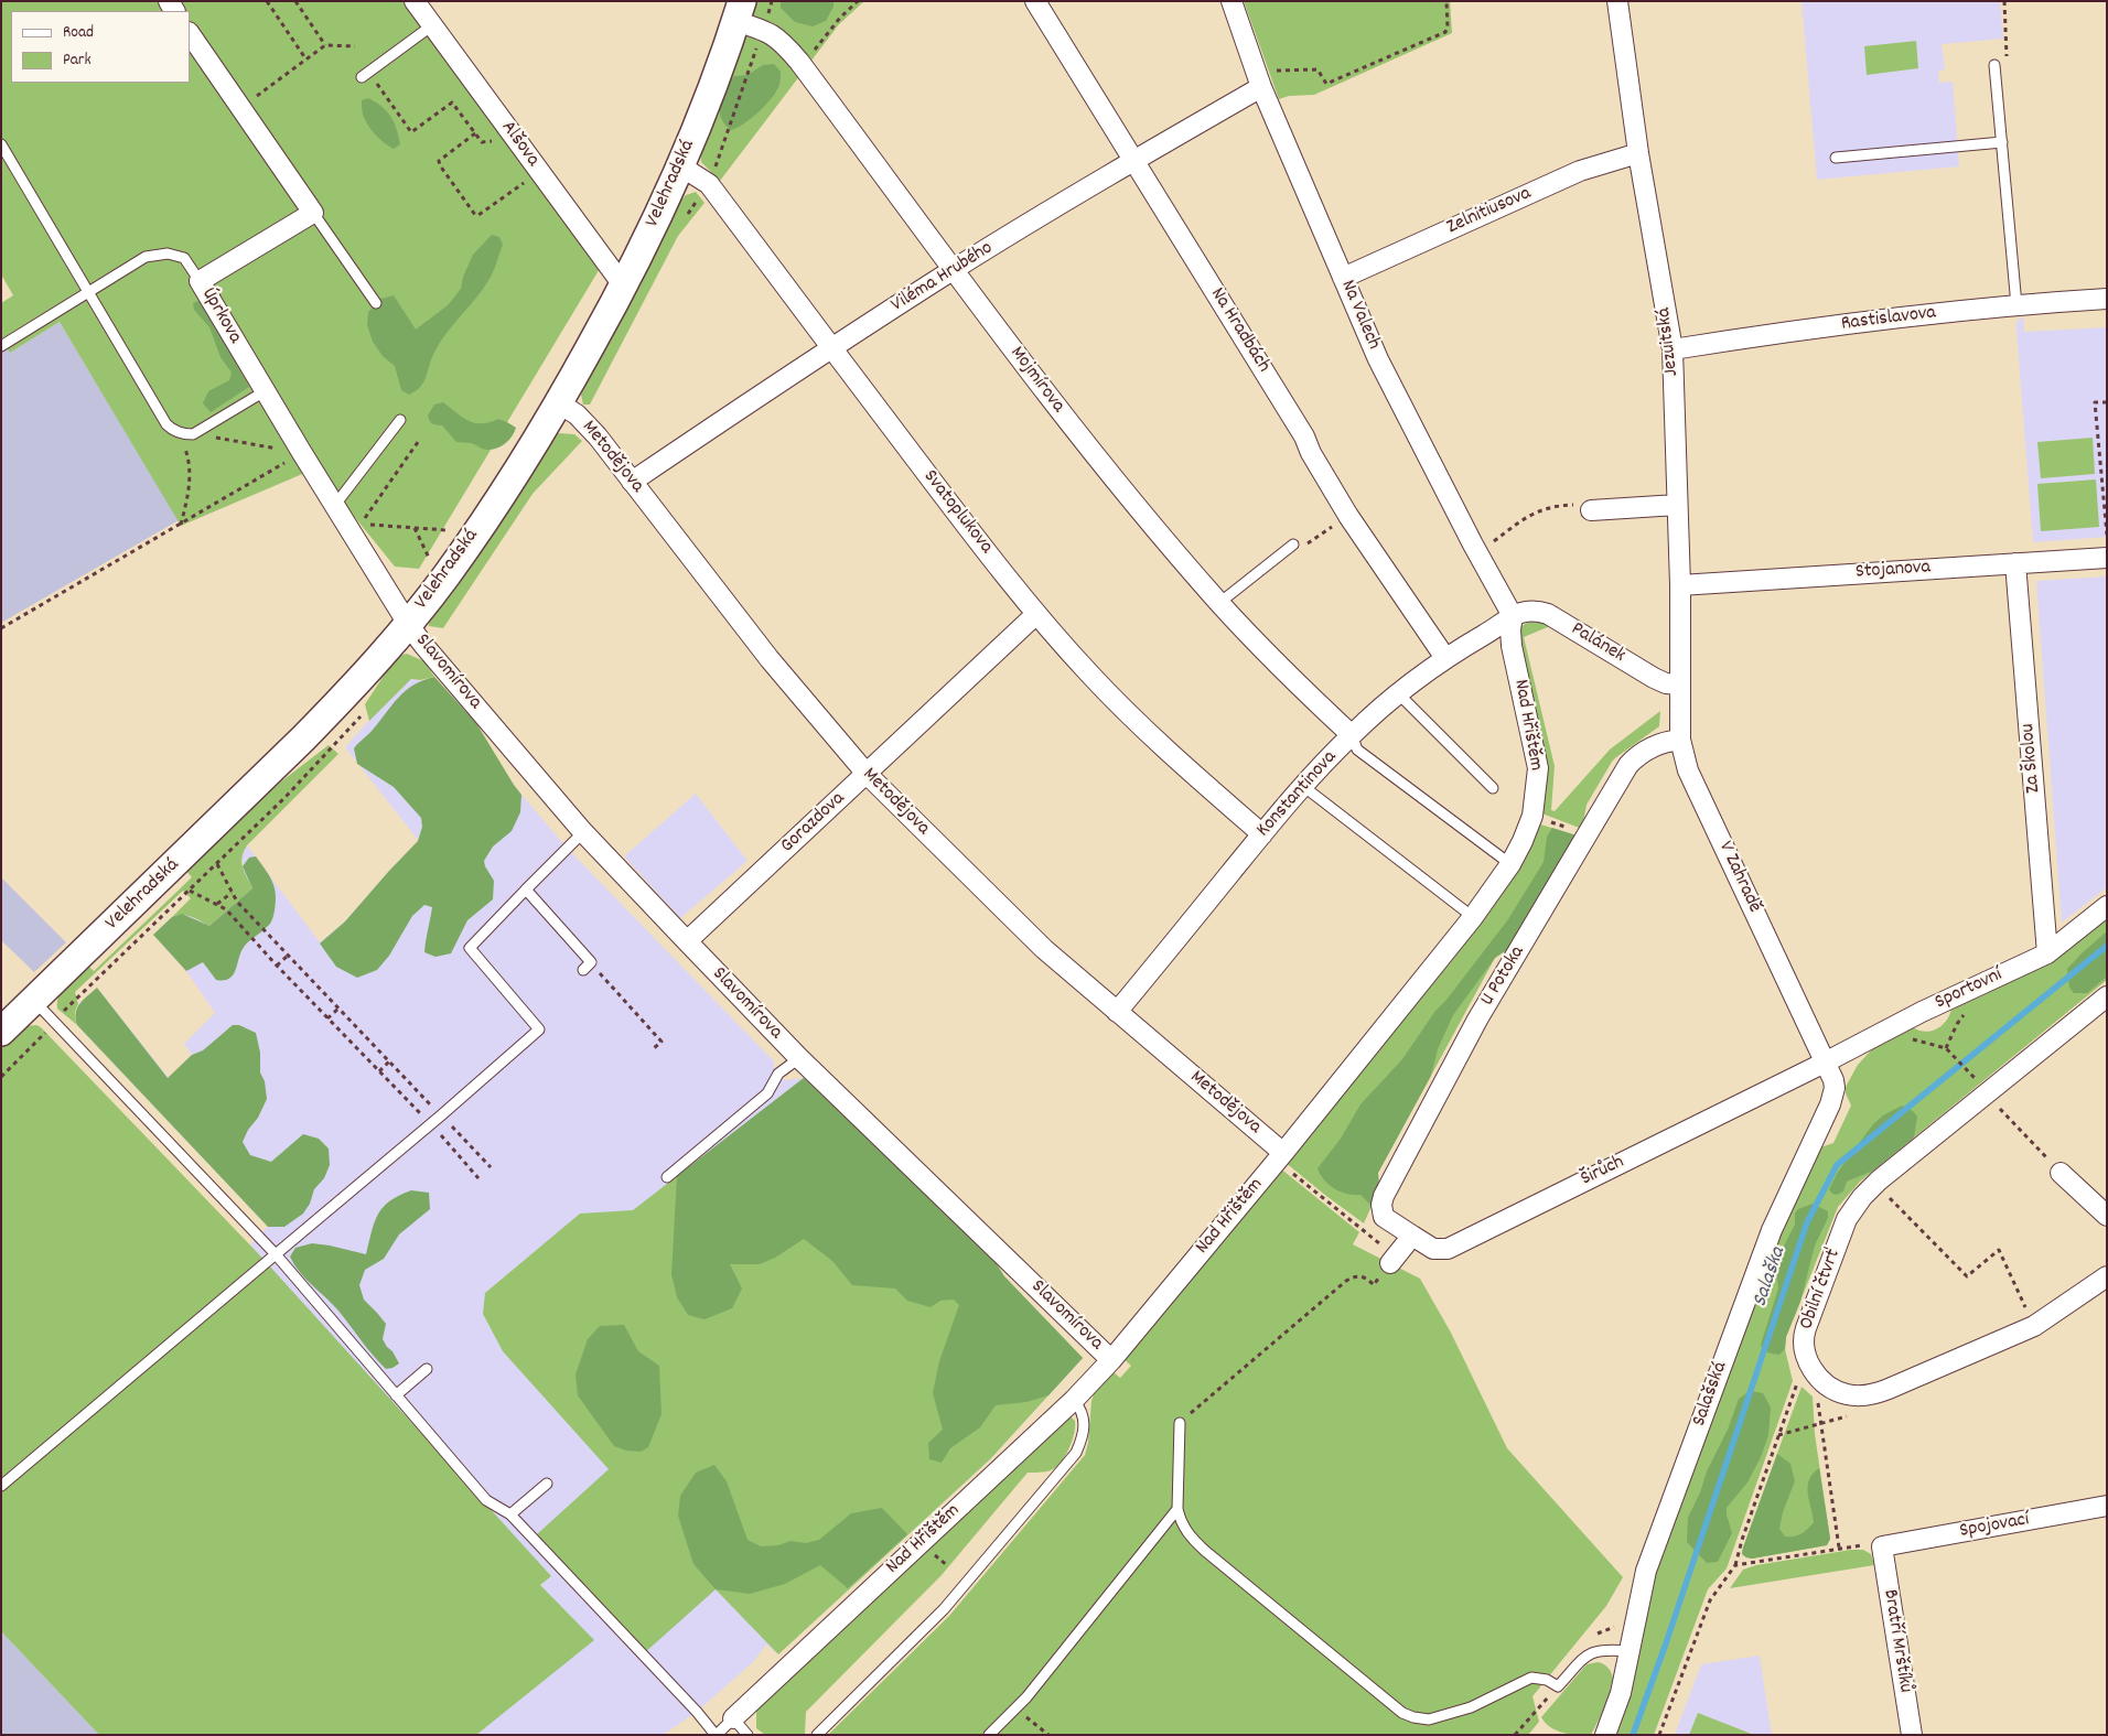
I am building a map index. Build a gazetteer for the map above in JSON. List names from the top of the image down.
{
  "streets": {
    "street": [
      "Alšova",
      "Velehradská",
      "Zelnitiusova",
      "Viléma Hrubého",
      "Na Valech",
      "Úprkova",
      "Rastislavova",
      "Na Hradbách",
      "Jezuitská",
      "Mojmírova",
      "Metodějova",
      "Svatoplukova",
      "Stojanova",
      "Palánek",
      "Slavomírova",
      "Nad Hřištěm",
      "Za Školou",
      "Konstantinova",
      "Gorazdova",
      "V Zahradě",
      "U Potoka",
      "Sportovní",
      "Širůch",
      "Obilní čtvrť",
      "Salašská",
      "Spojovací",
      "Bratří Mrštíků"
    ]
  },
  "crossings": [
    ["Alšova", "Velehradská"],
    ["Velehradská", "Úprkova"],
    ["Velehradská", "Mojmírova"],
    ["Velehradská", "Metodějova"],
    ["Velehradská", "Svatoplukova"],
    ["Velehradská", "Slavomírova"],
    ["Zelnitiusova", "Na Valech"],
    ["Zelnitiusova", "Jezuitská"],
    ["Viléma Hrubého", "Na Valech"],
    ["Viléma Hrubého", "Na Hradbách"],
    ["Viléma Hrubého", "Mojmírova"],
    ["Viléma Hrubého", "Metodějova"],
    ["Viléma Hrubého", "Svatoplukova"],
    ["Na Valech", "Palánek"],
    ["Na Valech", "Nad Hřištěm"],
    ["Na Valech", "Konstantinova"],
    ["Úprkova", "Slavomírova"],
    ["Rastislavova", "Jezuitská"],
    ["Na Hradbách", "Konstantinova"],
    ["Jezuitská", "Stojanova"],
    ["Jezuitská", "Palánek"],
    ["Jezuitská", "V Zahradě"],
    ["Mojmírova", "Konstantinova"],
    ["Metodějova", "Nad Hřištěm"],
    ["Metodějova", "Konstantinova"],
    ["Metodějova", "Gorazdova"],
    ["Svatoplukova", "Konstantinova"],
    ["Svatoplukova", "Gorazdova"],
    ["Stojanova", "Za Školou"],
    ["Palánek", "Nad Hřištěm"],
    ["Palánek", "Konstantinova"],
    ["Palánek", "V Zahradě"],
    ["Slavomírova", "Nad Hřištěm"],
    ["Slavomírova", "Gorazdova"],
    ["Nad Hřištěm", "Konstantinova"],
    ["Za Školou", "Sportovní"],
    ["V Zahradě", "U Potoka"],
    ["V Zahradě", "Sportovní"],
    ["V Zahradě", "Širůch"],
    ["V Zahradě", "Salašská"],
    ["U Potoka", "Širůch"],
    ["Sportovní", "Širůch"],
    ["Sportovní", "Salašská"],
    ["Širůch", "Salašská"],
    ["Spojovací", "Bratří Mrštíků"]
  ],
  "water": ["Salaška"],
  "legend": ["Road", "Park"]
}
